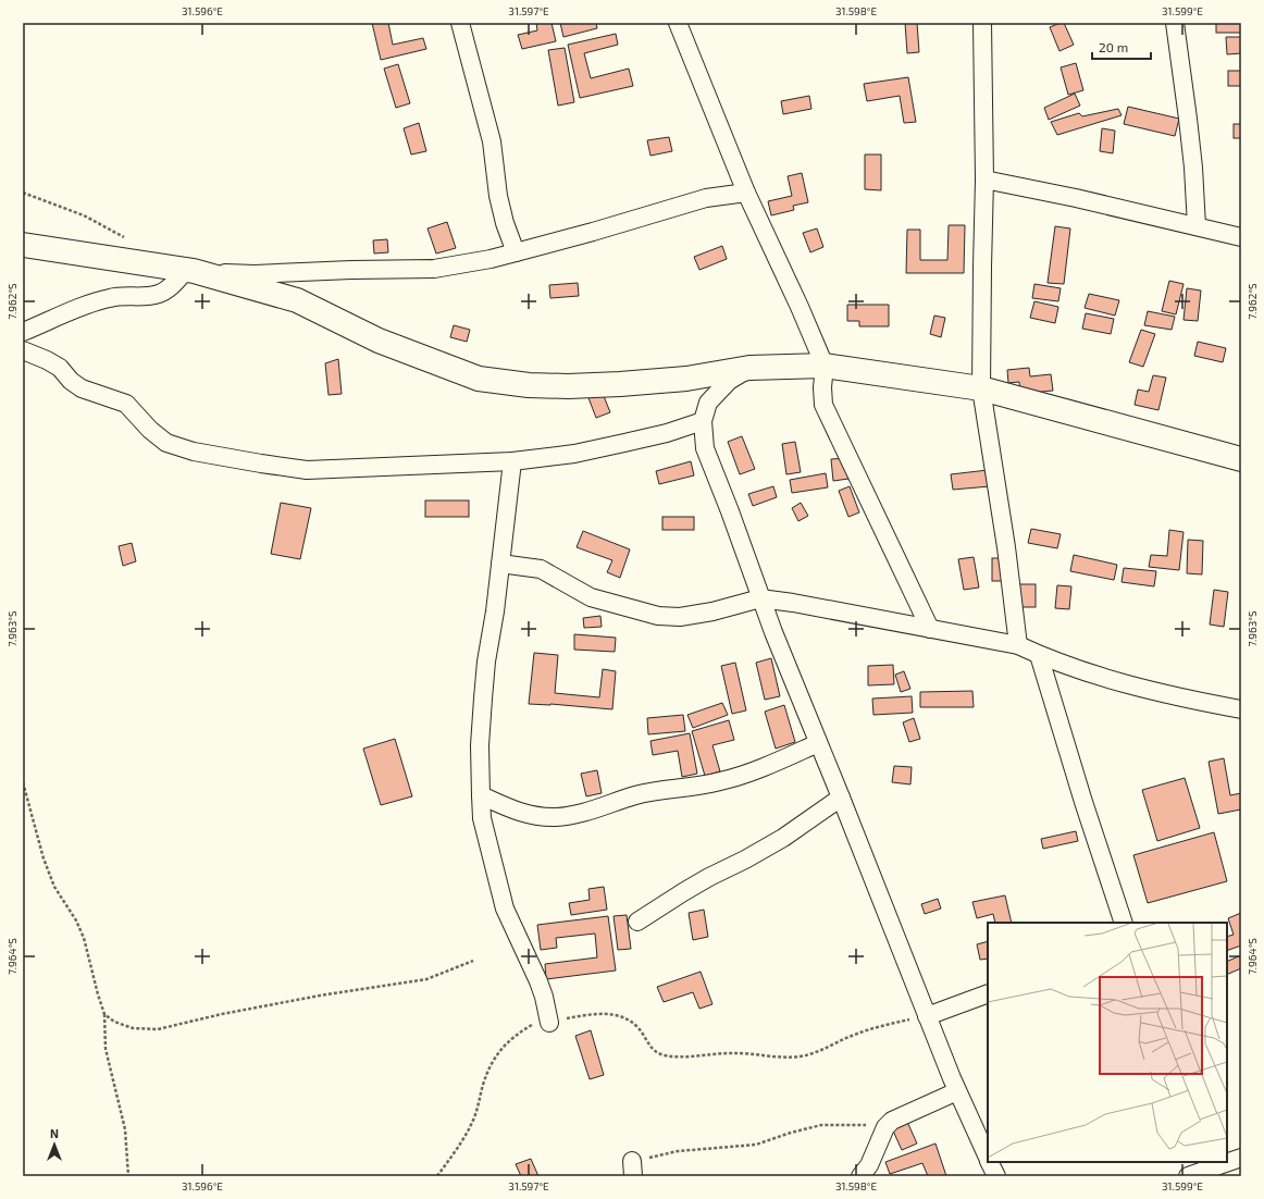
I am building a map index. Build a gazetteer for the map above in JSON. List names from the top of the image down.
{
  "scale_bar": "20 m",
  "north": "top",
  "coordinates": [
    "31.596°E",
    "31.597°E",
    "31.598°E",
    "31.599°E",
    "7.962°S",
    "7.963°S",
    "7.964°S"
  ]
}
